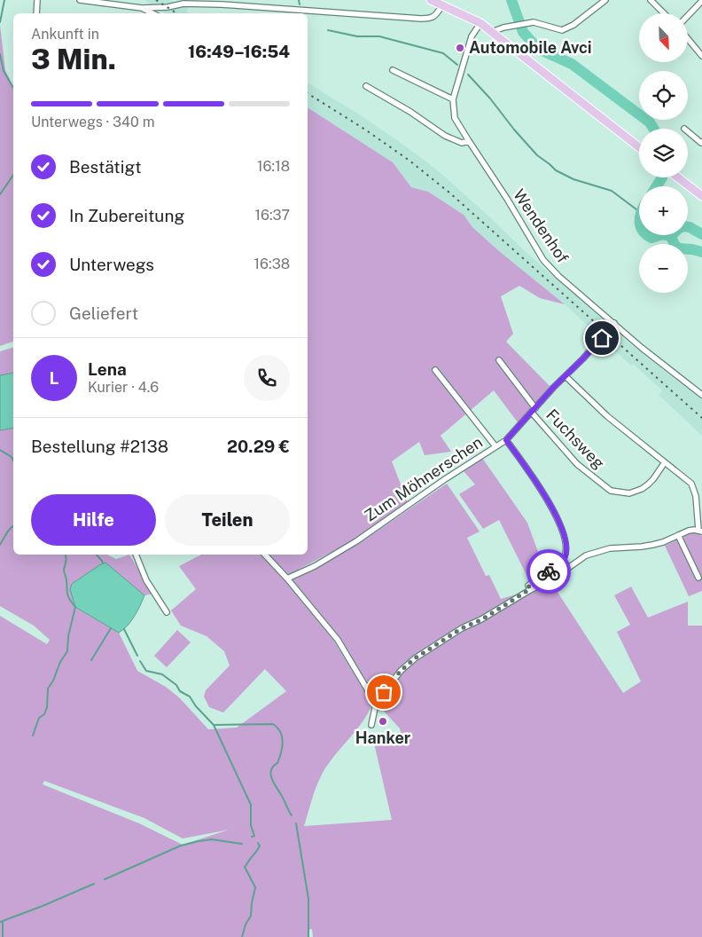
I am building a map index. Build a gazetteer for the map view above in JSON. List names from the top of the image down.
{
  "streets": {
    "street": ["Wendenhof", "Fuchsweg", "Zum Möhnerschen"]
  },
  "crossings": [
    ["Wendenhof", "Zum Möhnerschen"],
    ["Fuchsweg", "Zum Möhnerschen"]
  ],
  "places": ["Automobile Avci", "Hanker"],
  "north": "bottom right",
  "page": {
    "map_buttons": ["+", "−"],
    "heading": ["3 Min.", "Ankunft in", "16:49–16:54"],
    "panel": [
      "Lena",
      "Kurier · 4.6",
      "Bestellung #2138",
      "20.29 €"
    ],
    "bar": "Unterwegs · 340 m",
    "list": [
      ["Bestätigt", "16:18"],
      ["In Zubereitung", "16:37"],
      ["Unterwegs", "16:38"],
      "Geliefert"
    ],
    "round": "L",
    "buttons": ["Hilfe", "Teilen"]
  }
}
